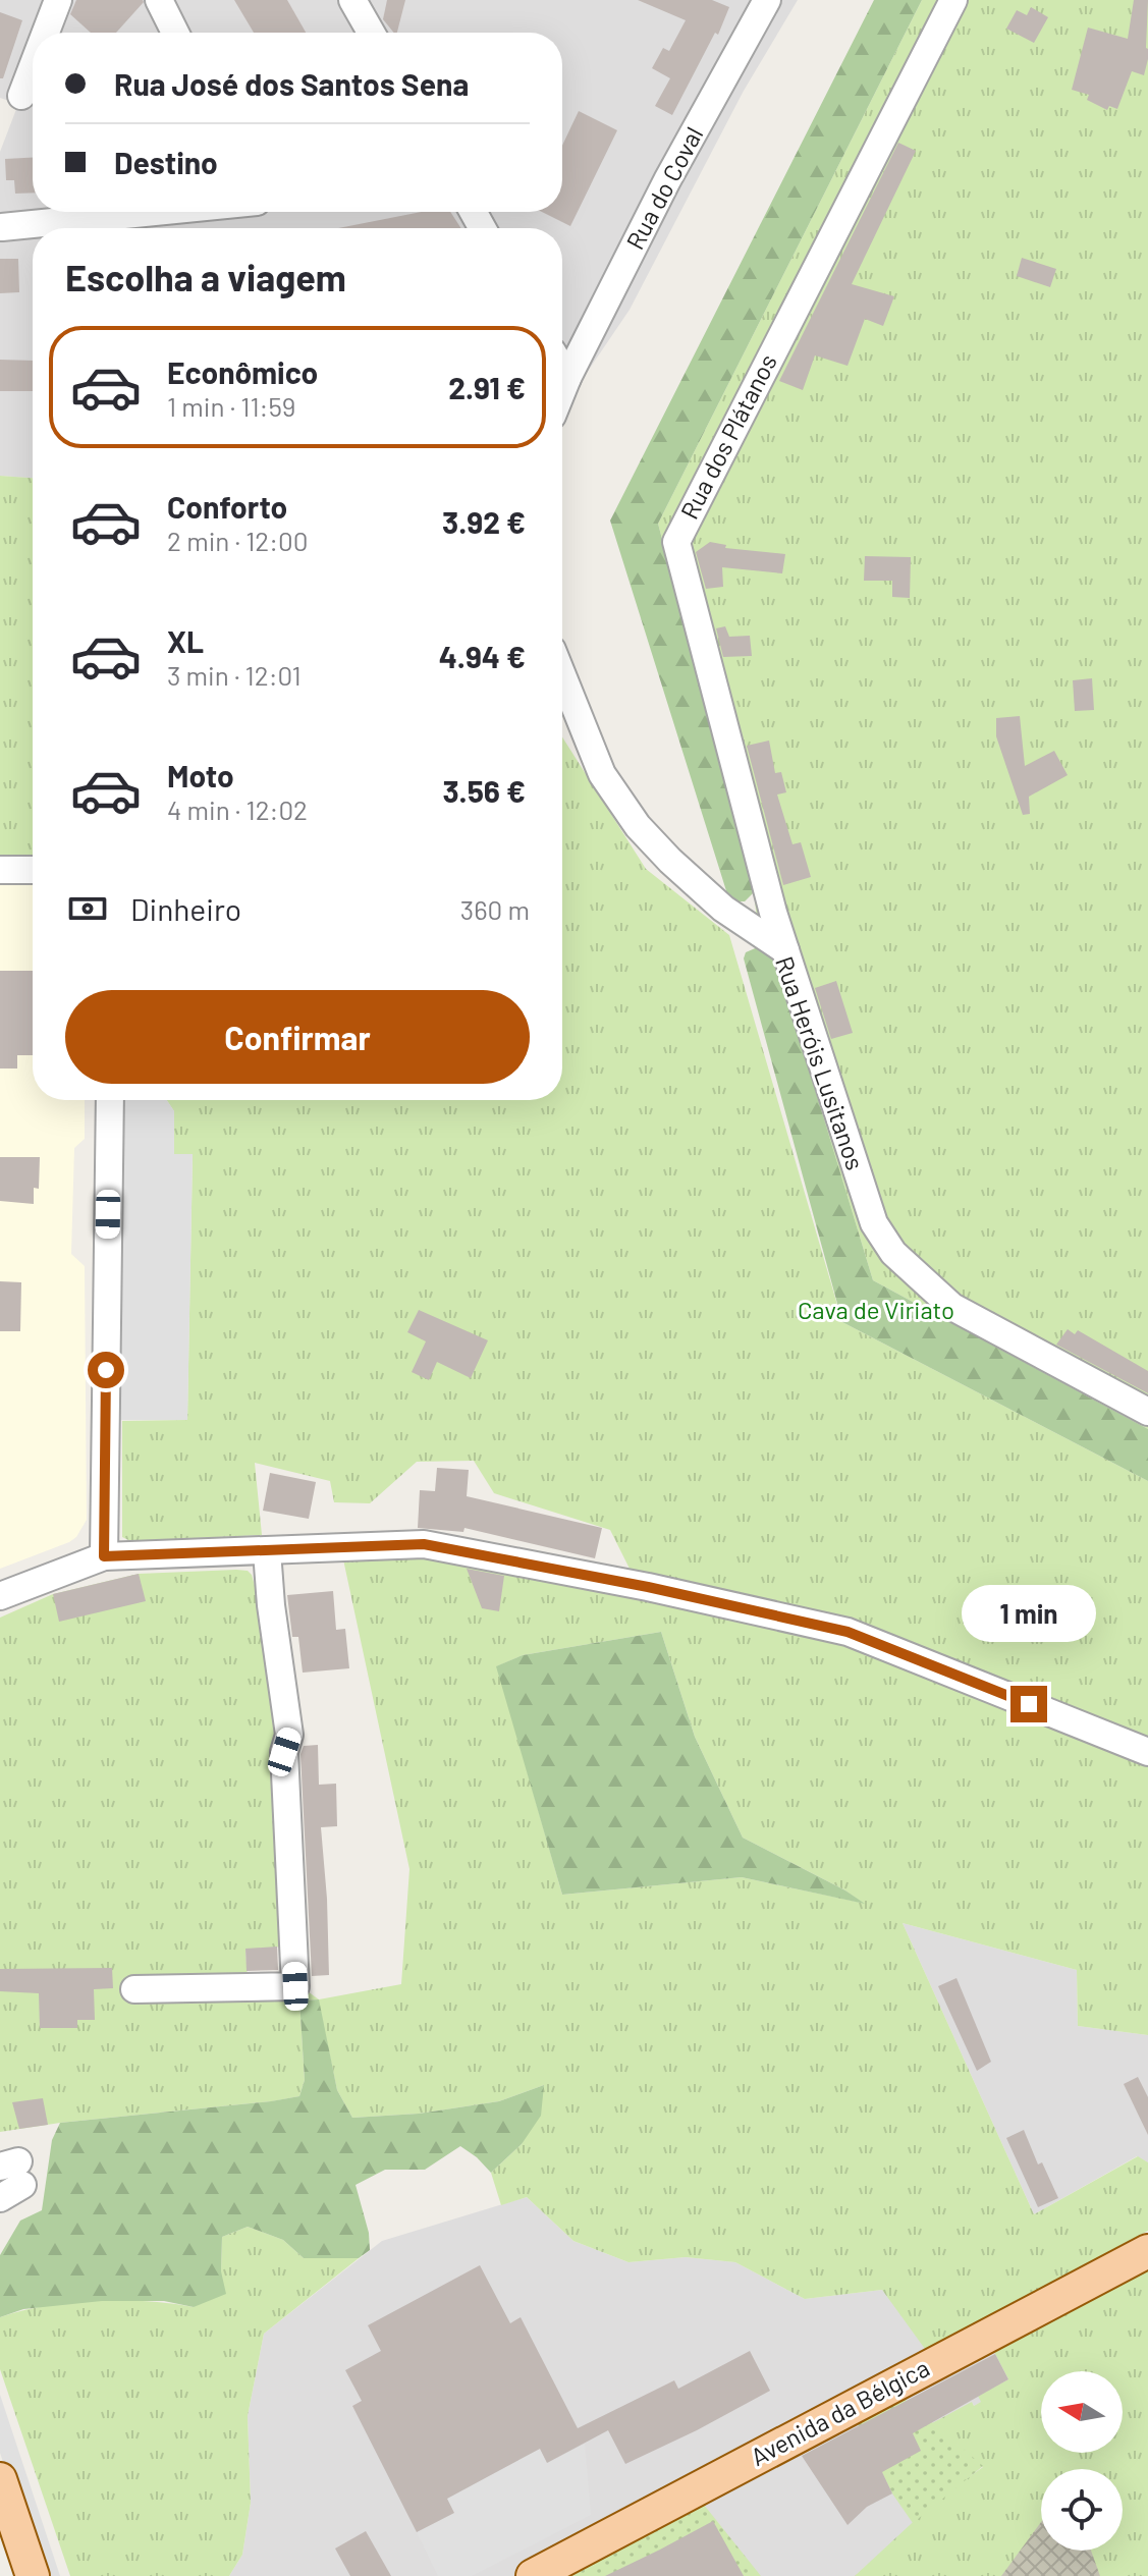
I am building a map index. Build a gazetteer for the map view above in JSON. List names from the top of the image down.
{
  "streets": {
    "main road": ["Avenida da Bélgica"],
    "street": ["Rua do Coval", "Rua dos Plátanos", "Rua Heróis Lusitanos"]
  },
  "crossings": [
    ["Rua dos Plátanos", "Rua Heróis Lusitanos"]
  ],
  "parks": ["Cava de Viriato"],
  "north": "left",
  "page": {
    "banner": ["Rua José dos Santos Sena", "Destino"],
    "heading": "Escolha a viagem",
    "list": [
      {
        "name": "Econômico",
        "note": "1 min · 11:59",
        "value": "2.91 €"
      },
      {
        "name": "Conforto",
        "note": "2 min · 12:00",
        "value": "3.92 €"
      },
      {
        "name": "XL",
        "note": "3 min · 12:01",
        "value": "4.94 €"
      },
      {
        "name": "Moto",
        "note": "4 min · 12:02",
        "value": "3.56 €"
      }
    ],
    "pay": ["Dinheiro", "360 m"],
    "buttons": "Confirmar",
    "bubble": "1 min"
  }
}
